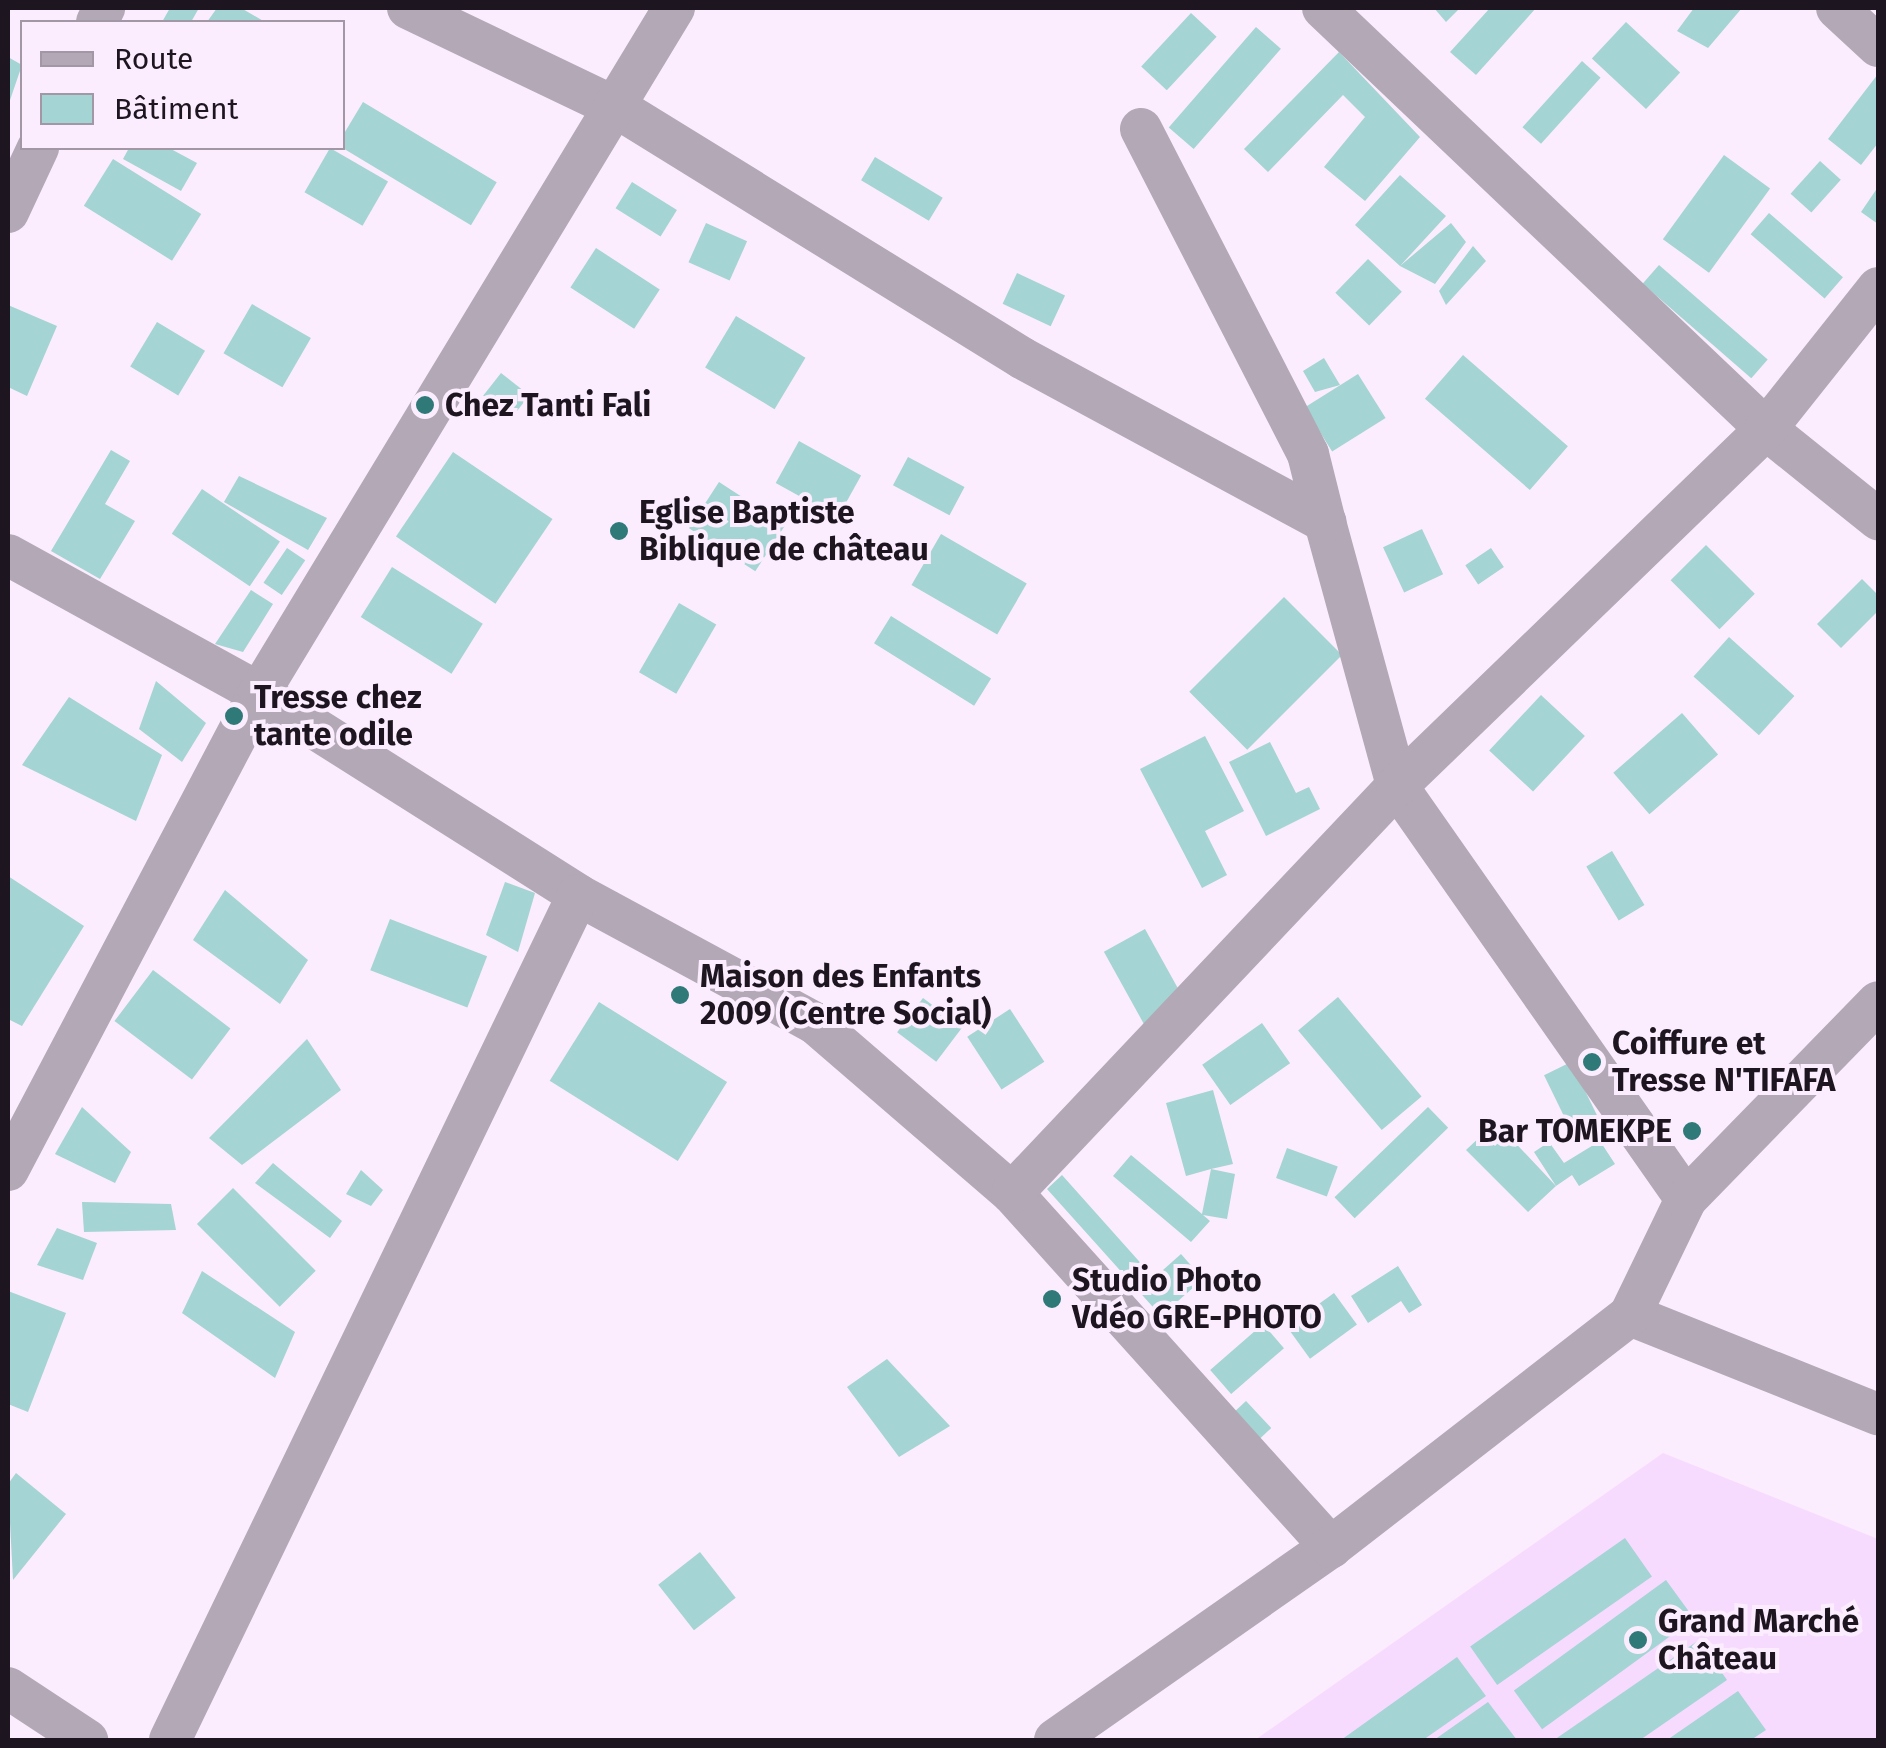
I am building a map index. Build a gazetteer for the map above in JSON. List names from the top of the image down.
{
  "places": [
    "Chez Tanti Fali",
    "Eglise Baptiste Biblique de château",
    "Tresse chez tante odile",
    "Maison des Enfants 2009 (Centre Social)",
    "Coiffure et Tresse N'TIFAFA",
    "Bar TOMEKPE",
    "Studio Photo Vdéo GRE-PHOTO",
    "Grand Marché Château"
  ],
  "legend": ["Route", "Bâtiment"]
}
